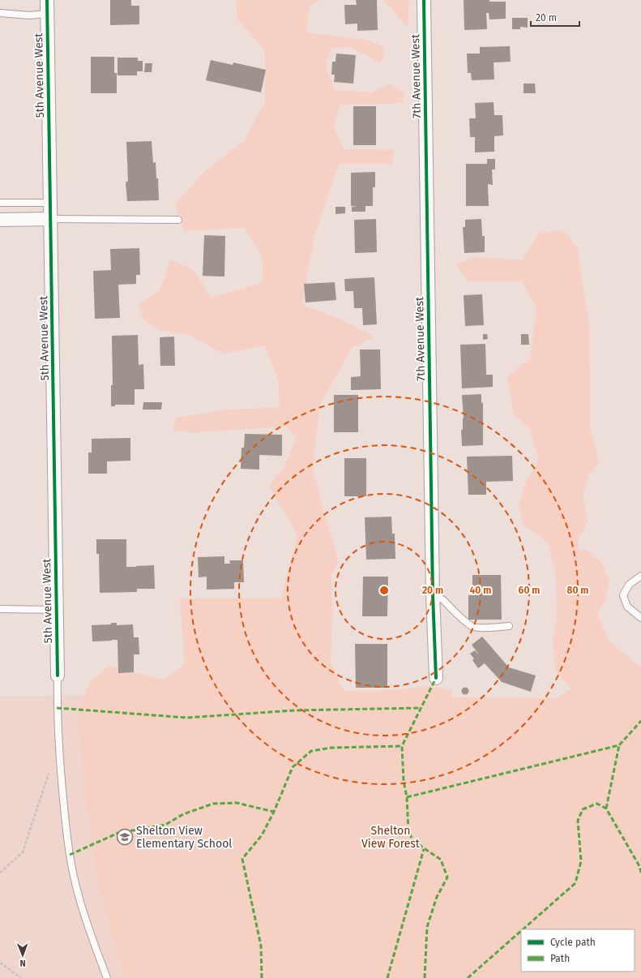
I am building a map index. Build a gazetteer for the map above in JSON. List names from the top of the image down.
{
  "streets": {
    "street": ["5th Avenue West", "7th Avenue West"]
  },
  "parks": ["Shelton View Forest"],
  "places": {
    "school or university": ["Shelton View Elementary School"]
  },
  "legend": ["Cycle path", "Path"],
  "scale_bar": "20 m",
  "north": "bottom",
  "rings": [
    "20 m",
    "40 m",
    "60 m",
    "80 m"
  ]
}
